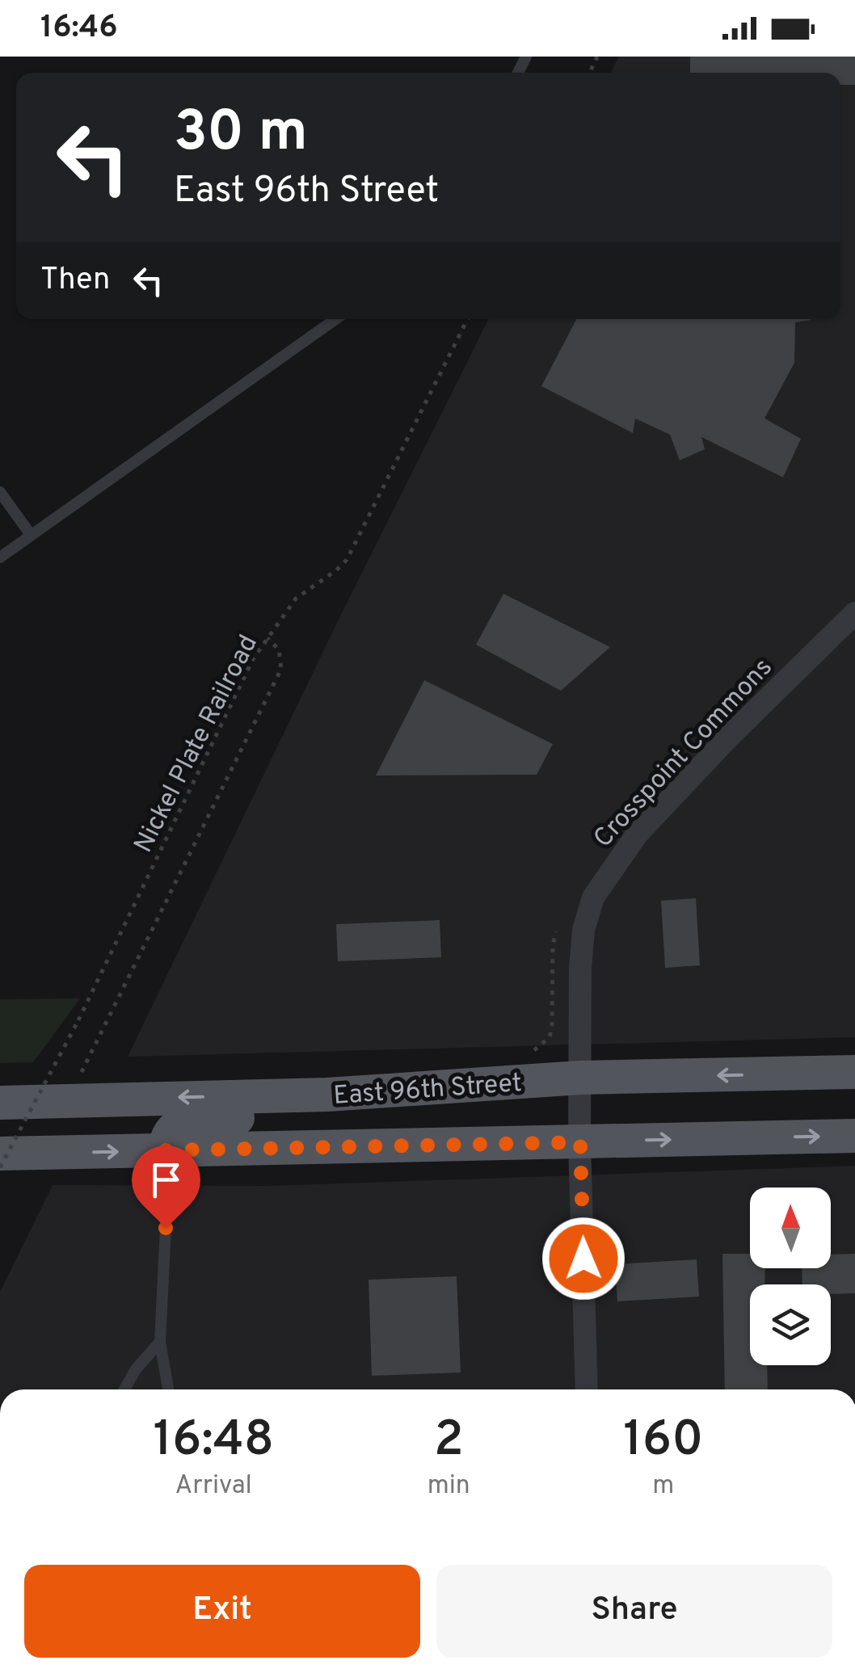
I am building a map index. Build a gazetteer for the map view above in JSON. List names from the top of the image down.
{
  "streets": {
    "main road": ["East 96th Street"],
    "street": ["Crosspoint Commons"],
    "path": ["Nickel Plate Railroad"]
  },
  "crossings": [
    ["Crosspoint Commons", "East 96th Street"]
  ],
  "north": "top",
  "page": {
    "status": "16:46",
    "turn": ["30 m", "East 96th Street"],
    "then": "Then",
    "eta": [
      "16:48",
      "Arrival",
      "2",
      "min",
      "160",
      "m"
    ],
    "buttons": ["Exit", "Share"]
  }
}
